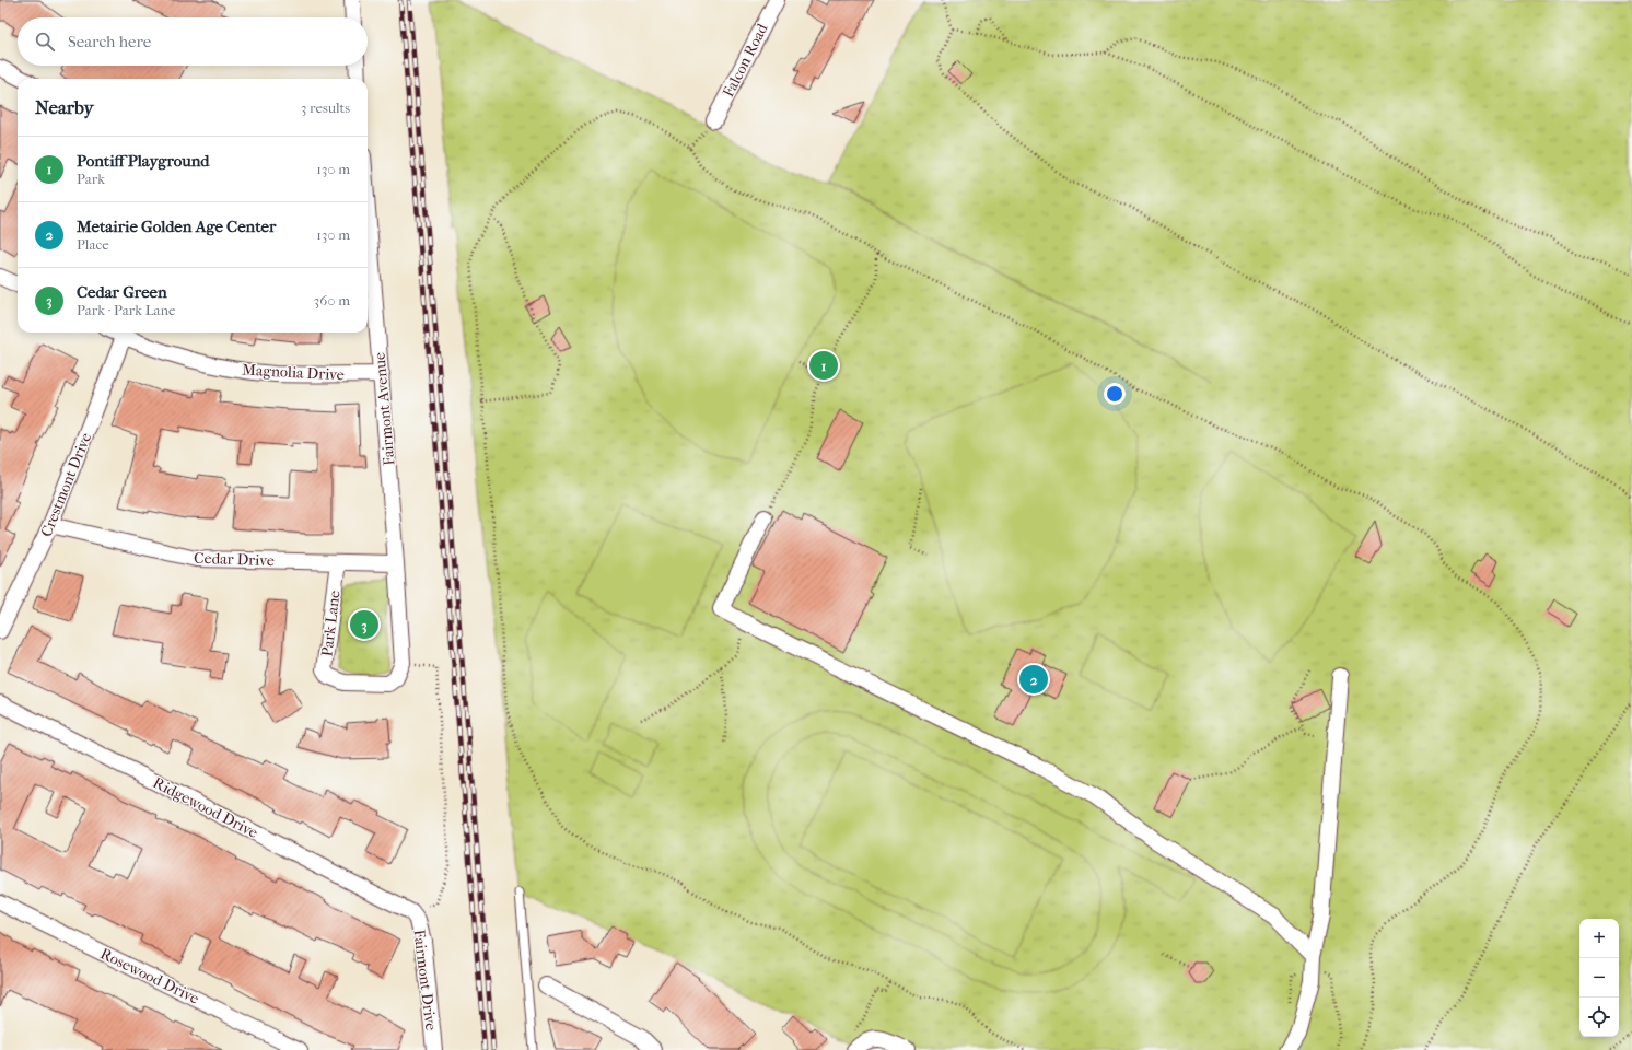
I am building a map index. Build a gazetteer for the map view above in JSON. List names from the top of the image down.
{
  "streets": {
    "street": [
      "Falcon Road",
      "Magnolia Drive",
      "Fairmont Avenue",
      "Crestmont Drive",
      "Cedar Drive",
      "Park Lane",
      "Ridgewood Drive",
      "Rosewood Drive",
      "Fairmont Drive"
    ]
  },
  "crossings": [
    ["Magnolia Drive", "Fairmont Avenue"],
    ["Magnolia Drive", "Crestmont Drive"],
    ["Fairmont Avenue", "Cedar Drive"],
    ["Fairmont Avenue", "Park Lane"],
    ["Crestmont Drive", "Cedar Drive"],
    ["Cedar Drive", "Park Lane"],
    ["Ridgewood Drive", "Fairmont Drive"]
  ],
  "page": {
    "search": "Search here",
    "heading": ["Nearby", "3 results"],
    "list": [
      {
        "mark": "1",
        "name": "Pontiff Playground",
        "note": "Park",
        "value": "130 m"
      },
      {
        "mark": "2",
        "name": "Metairie Golden Age Center",
        "note": "Place",
        "value": "130 m"
      },
      {
        "mark": "3",
        "name": "Cedar Green",
        "note": "Park · Park Lane",
        "value": "360 m"
      }
    ],
    "pins": ["1", "3", "2"],
    "map_buttons": ["+", "−"]
  }
}
